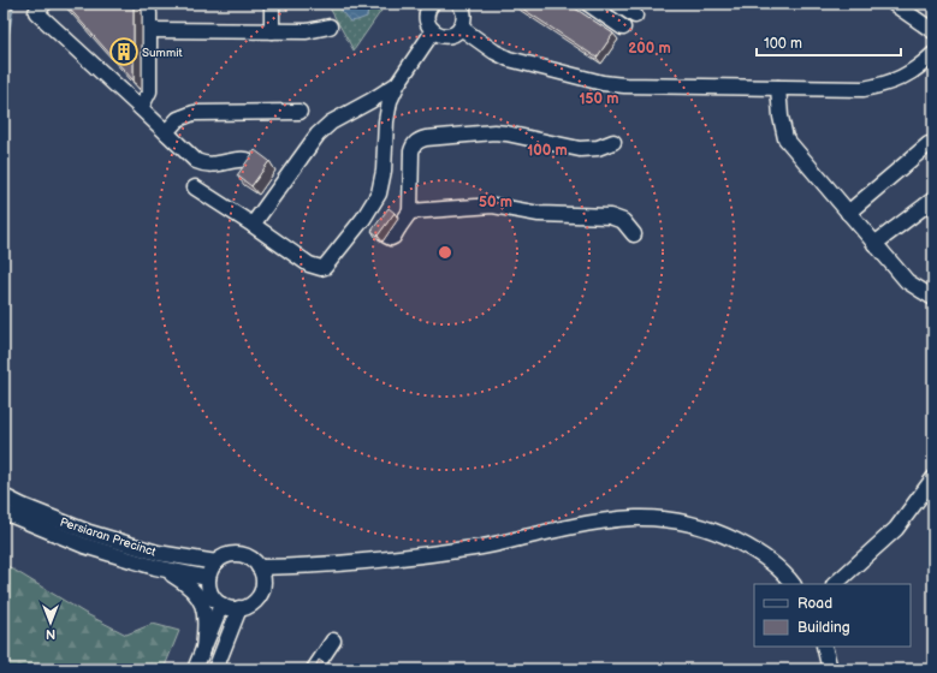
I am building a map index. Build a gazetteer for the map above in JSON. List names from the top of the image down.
{
  "streets": {
    "street": ["Persiaran Precinct"]
  },
  "places": {
    "building": ["Summit"]
  },
  "legend": ["Road", "Building"],
  "scale_bar": "100 m",
  "north": "bottom",
  "rings": [
    "200 m",
    "150 m",
    "100 m",
    "50 m"
  ]
}
